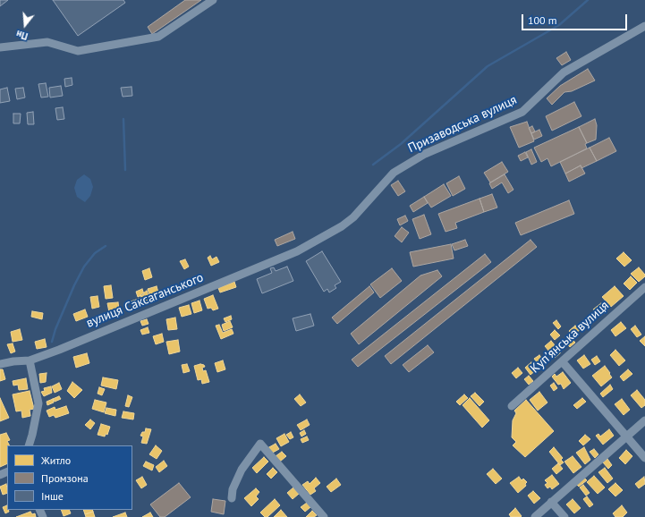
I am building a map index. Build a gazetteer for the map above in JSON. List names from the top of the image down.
{
  "streets": {
    "street": ["Призаводська вулиця", "вулиця Саксаганського", "Купʼянська вулиця"]
  },
  "crossings": [
    ["Призаводська вулиця", "вулиця Саксаганського"]
  ],
  "legend": ["Житло", "Промзона", "Інше"],
  "scale_bar": "100 m",
  "north": "bottom"
}
